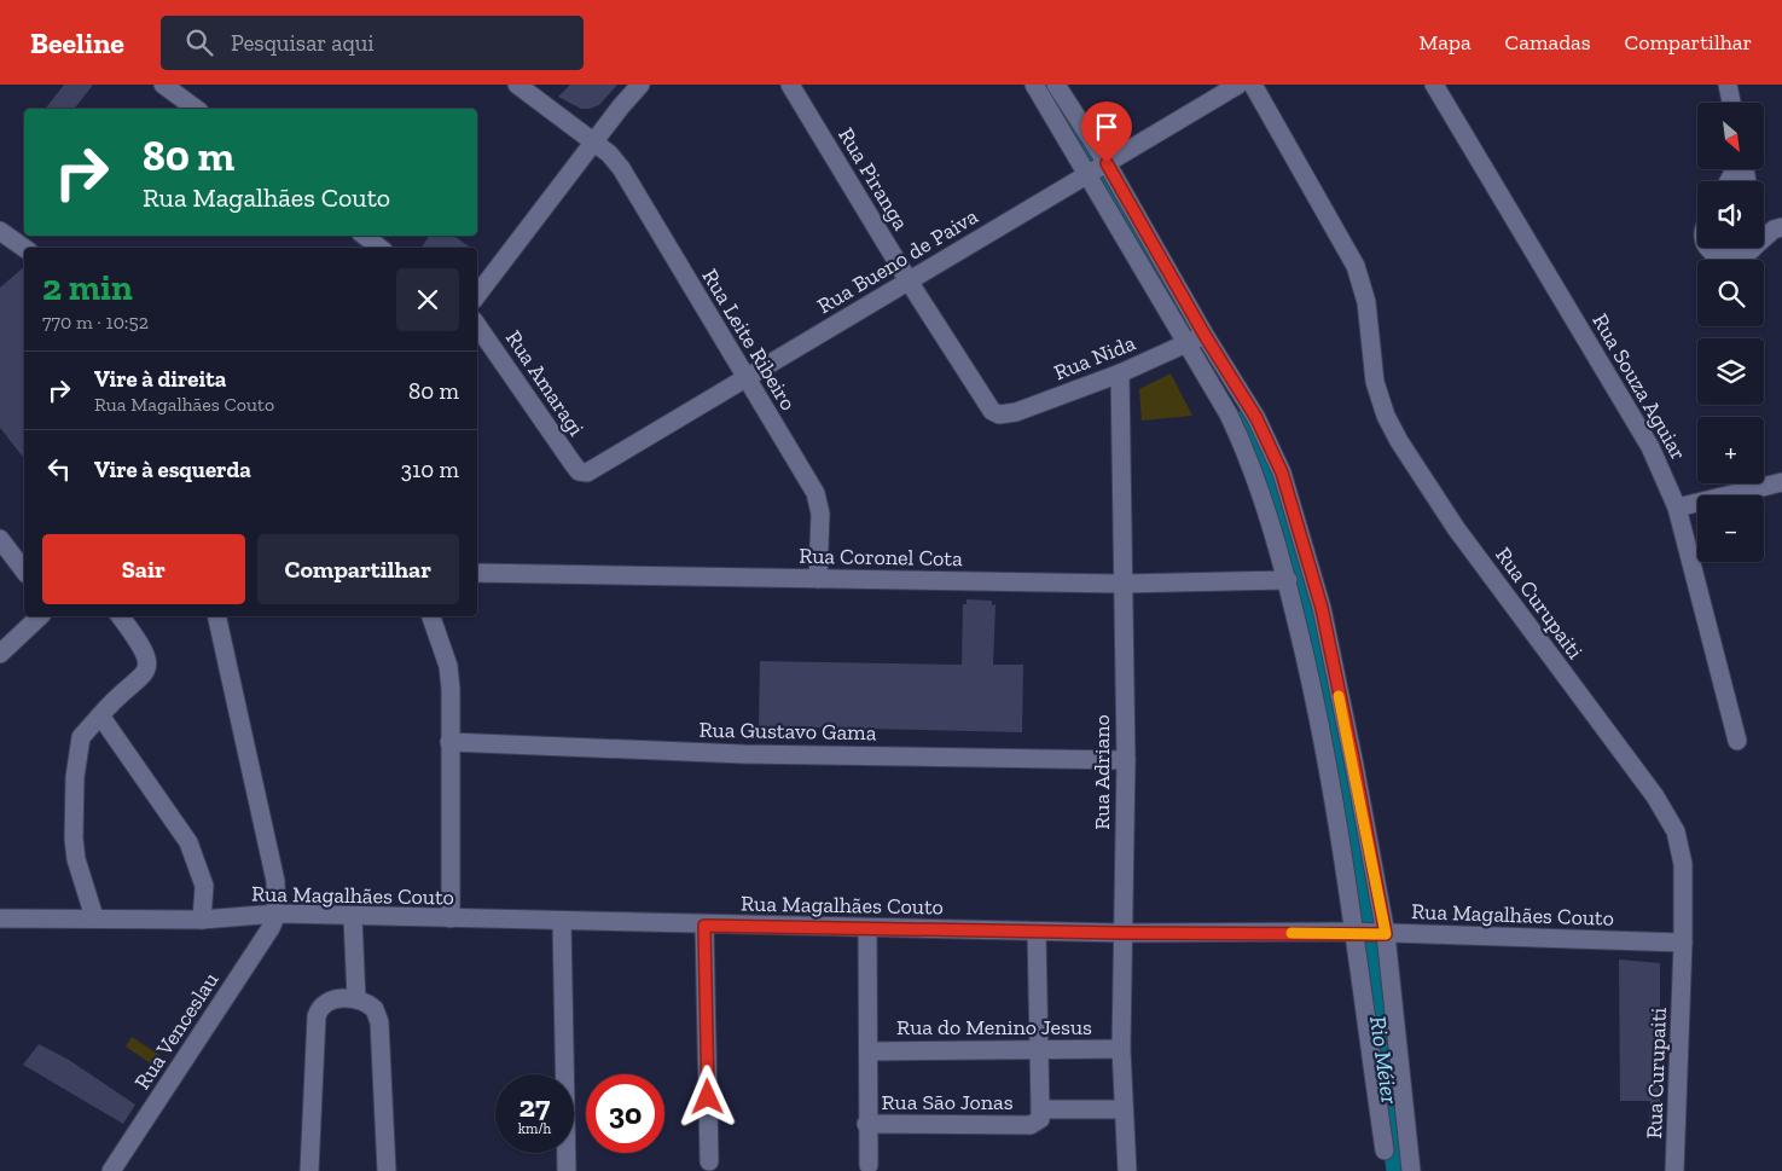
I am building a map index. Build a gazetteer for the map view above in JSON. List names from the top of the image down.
{
  "streets": {
    "street": [
      "Rua Piranga",
      "Rua Bueno de Paiva",
      "Rua Leite Ribeiro",
      "Rua Nida",
      "Rua Amaragi",
      "Rua Souza Aguiar",
      "Rua Coronel Cota",
      "Rua Curupaiti",
      "Rua Gustavo Gama",
      "Rua Adriano",
      "Rua Magalhães Couto",
      "Rua do Menino Jesus",
      "Rua Venceslau",
      "Rua São Jonas"
    ]
  },
  "crossings": [
    ["Rua Piranga", "Rua Bueno de Paiva"],
    ["Rua Piranga", "Rua Nida"],
    ["Rua Bueno de Paiva", "Rua Leite Ribeiro"],
    ["Rua Bueno de Paiva", "Rua Amaragi"],
    ["Rua Leite Ribeiro", "Rua Coronel Cota"],
    ["Rua Nida", "Rua Adriano"],
    ["Rua Coronel Cota", "Rua Adriano"],
    ["Rua Curupaiti", "Rua Magalhães Couto"],
    ["Rua Gustavo Gama", "Rua Adriano"],
    ["Rua Adriano", "Rua Magalhães Couto"],
    ["Rua Adriano", "Rua do Menino Jesus"],
    ["Rua Adriano", "Rua São Jonas"],
    ["Rua Magalhães Couto", "Rua Venceslau"]
  ],
  "water": ["Rio Méier"],
  "north": "bottom right",
  "page": {
    "header": "Beeline",
    "search": "Pesquisar aqui",
    "nav": ["Mapa", "Camadas", "Compartilhar"],
    "map_buttons": ["+", "−"],
    "turn": ["80 m", "Rua Magalhães Couto"],
    "heading": ["2 min", "770 m · 10:52"],
    "list": [
      {
        "name": "Vire à direita",
        "note": "Rua Magalhães Couto",
        "value": "80 m"
      },
      {
        "name": "Vire à esquerda",
        "value": "310 m"
      }
    ],
    "buttons": ["Sair", "Compartilhar"],
    "speed": "27 km/h",
    "limit": "30"
  }
}
